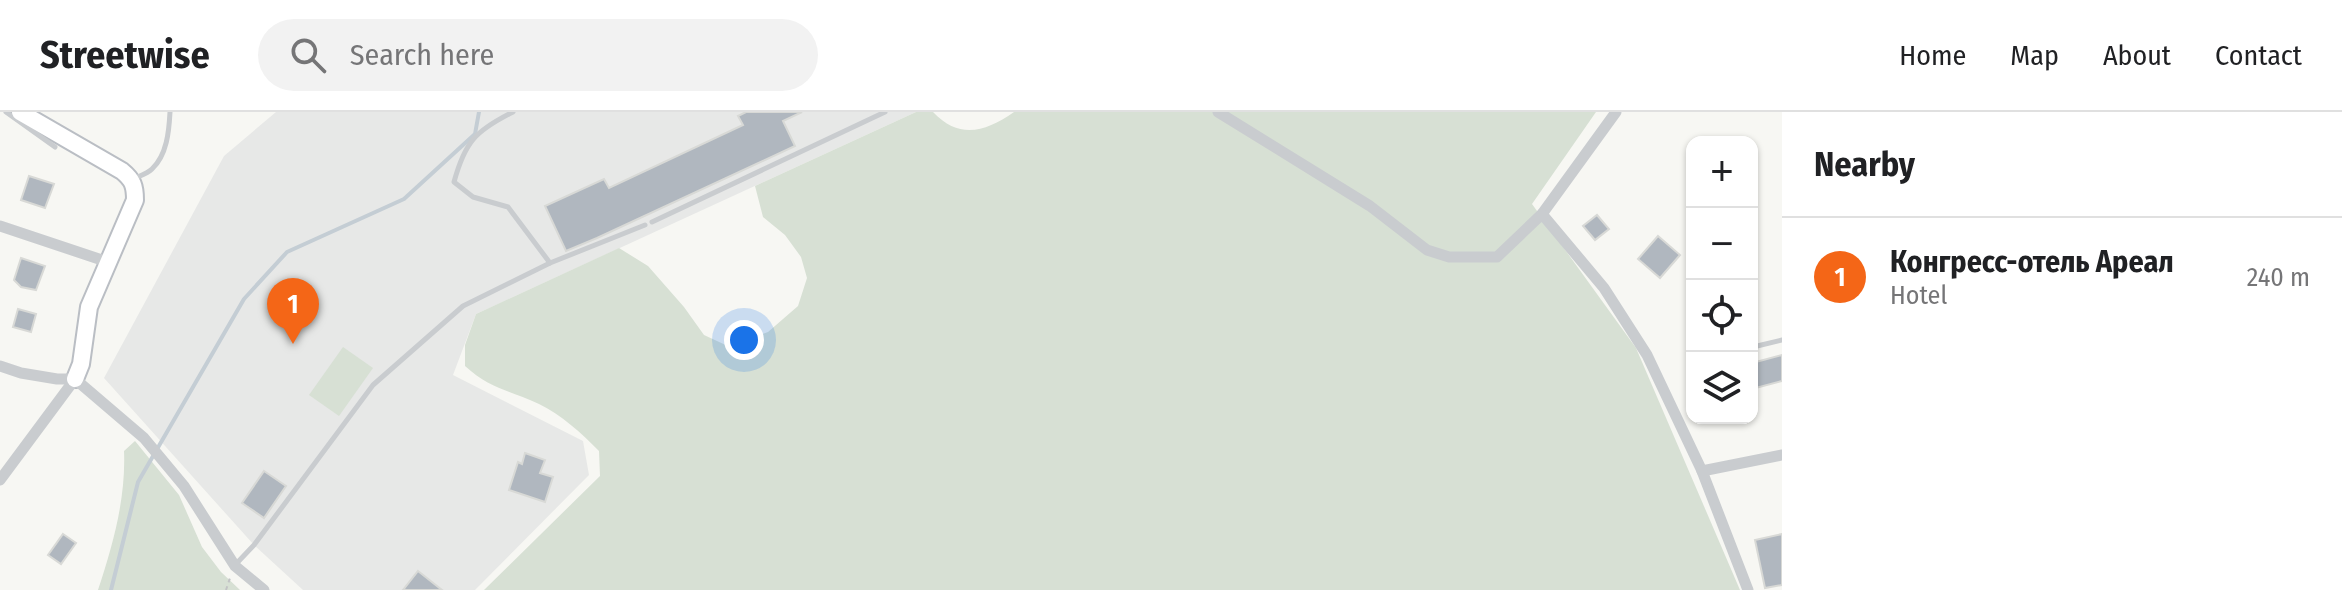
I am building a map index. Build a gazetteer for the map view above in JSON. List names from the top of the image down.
{
  "page": {
    "header": "Streetwise",
    "search": "Search here",
    "nav": [
      "Home",
      "Map",
      "About",
      "Contact"
    ],
    "heading": "Nearby",
    "map_buttons": ["+", "−"],
    "list": [
      {
        "mark": "1",
        "name": "Конгресс-отель Ареал",
        "note": "Hotel",
        "value": "240 m"
      }
    ],
    "pins": "1"
  }
}
